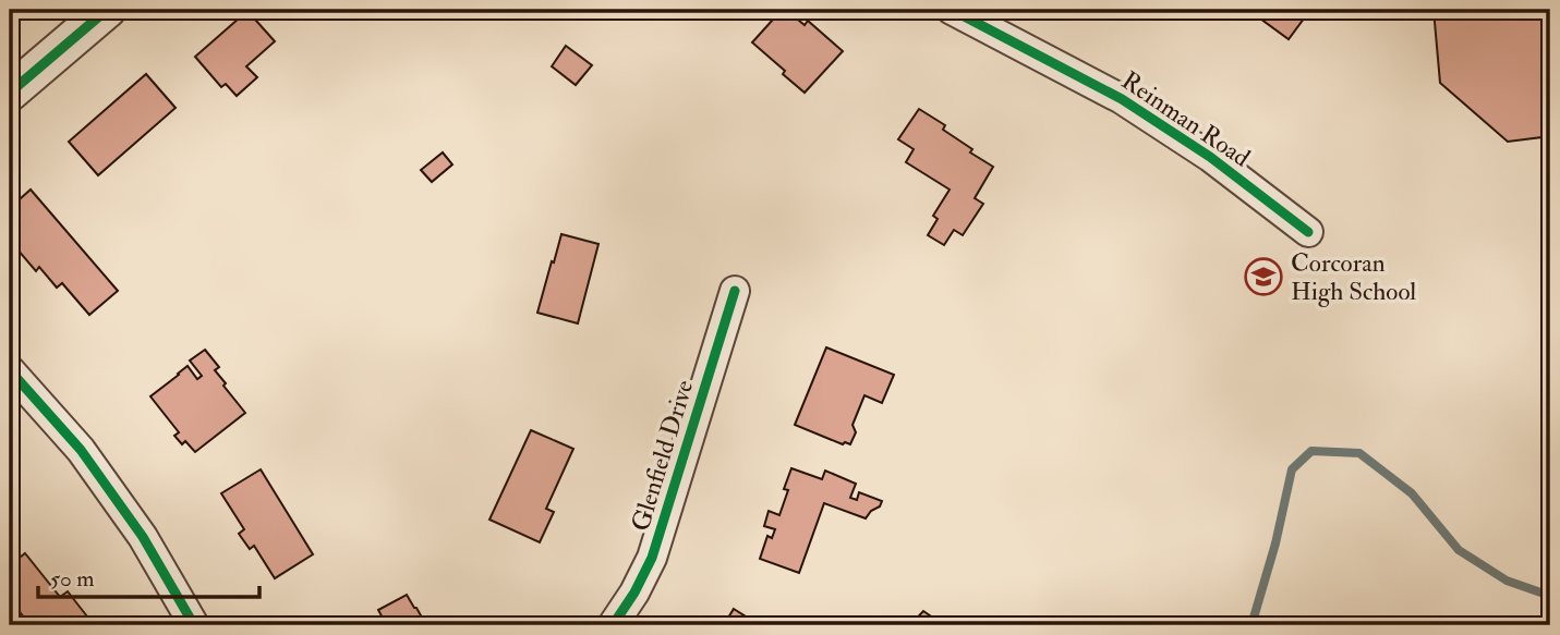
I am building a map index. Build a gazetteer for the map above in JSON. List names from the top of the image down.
{
  "streets": {
    "street": ["Reinman Road", "Glenfield Drive"]
  },
  "places": {
    "school or university": ["Corcoran High School"]
  },
  "scale_bar": "50 m"
}
